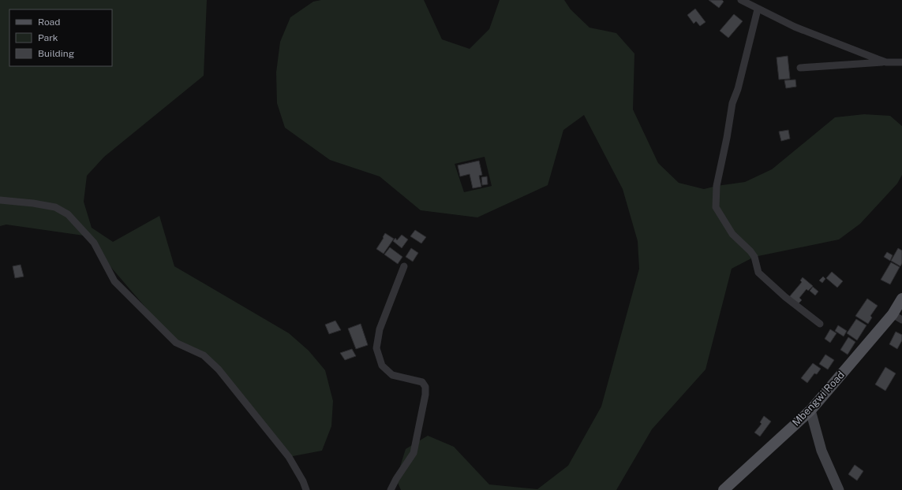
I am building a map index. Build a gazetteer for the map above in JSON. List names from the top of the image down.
{
  "streets": {
    "main road": ["Mbengwi Road"]
  },
  "legend": ["Road", "Park", "Building"]
}
